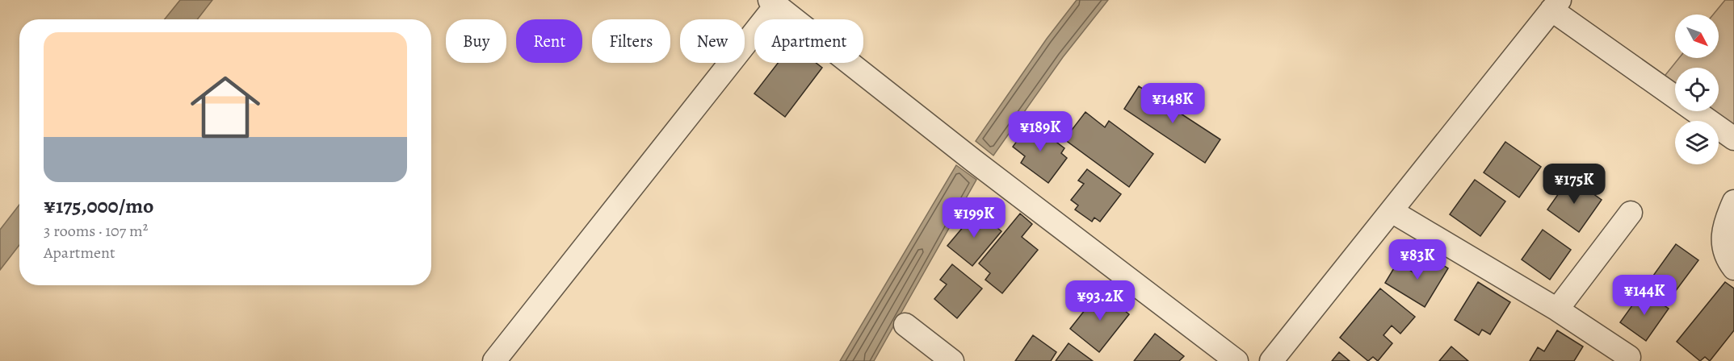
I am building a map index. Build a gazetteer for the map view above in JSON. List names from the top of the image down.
{
  "north": "bottom right",
  "page": {
    "chip": [
      "Buy",
      "Rent",
      "Filters",
      "New",
      "Apartment"
    ],
    "list": [
      {
        "name": "¥175,000/mo",
        "note": "3 rooms · 107 m² · Apartment"
      }
    ],
    "price": [
      "¥148K",
      "¥189K",
      "¥175K",
      "¥199K",
      "¥83K",
      "¥144K",
      "¥93.2K"
    ]
  }
}
